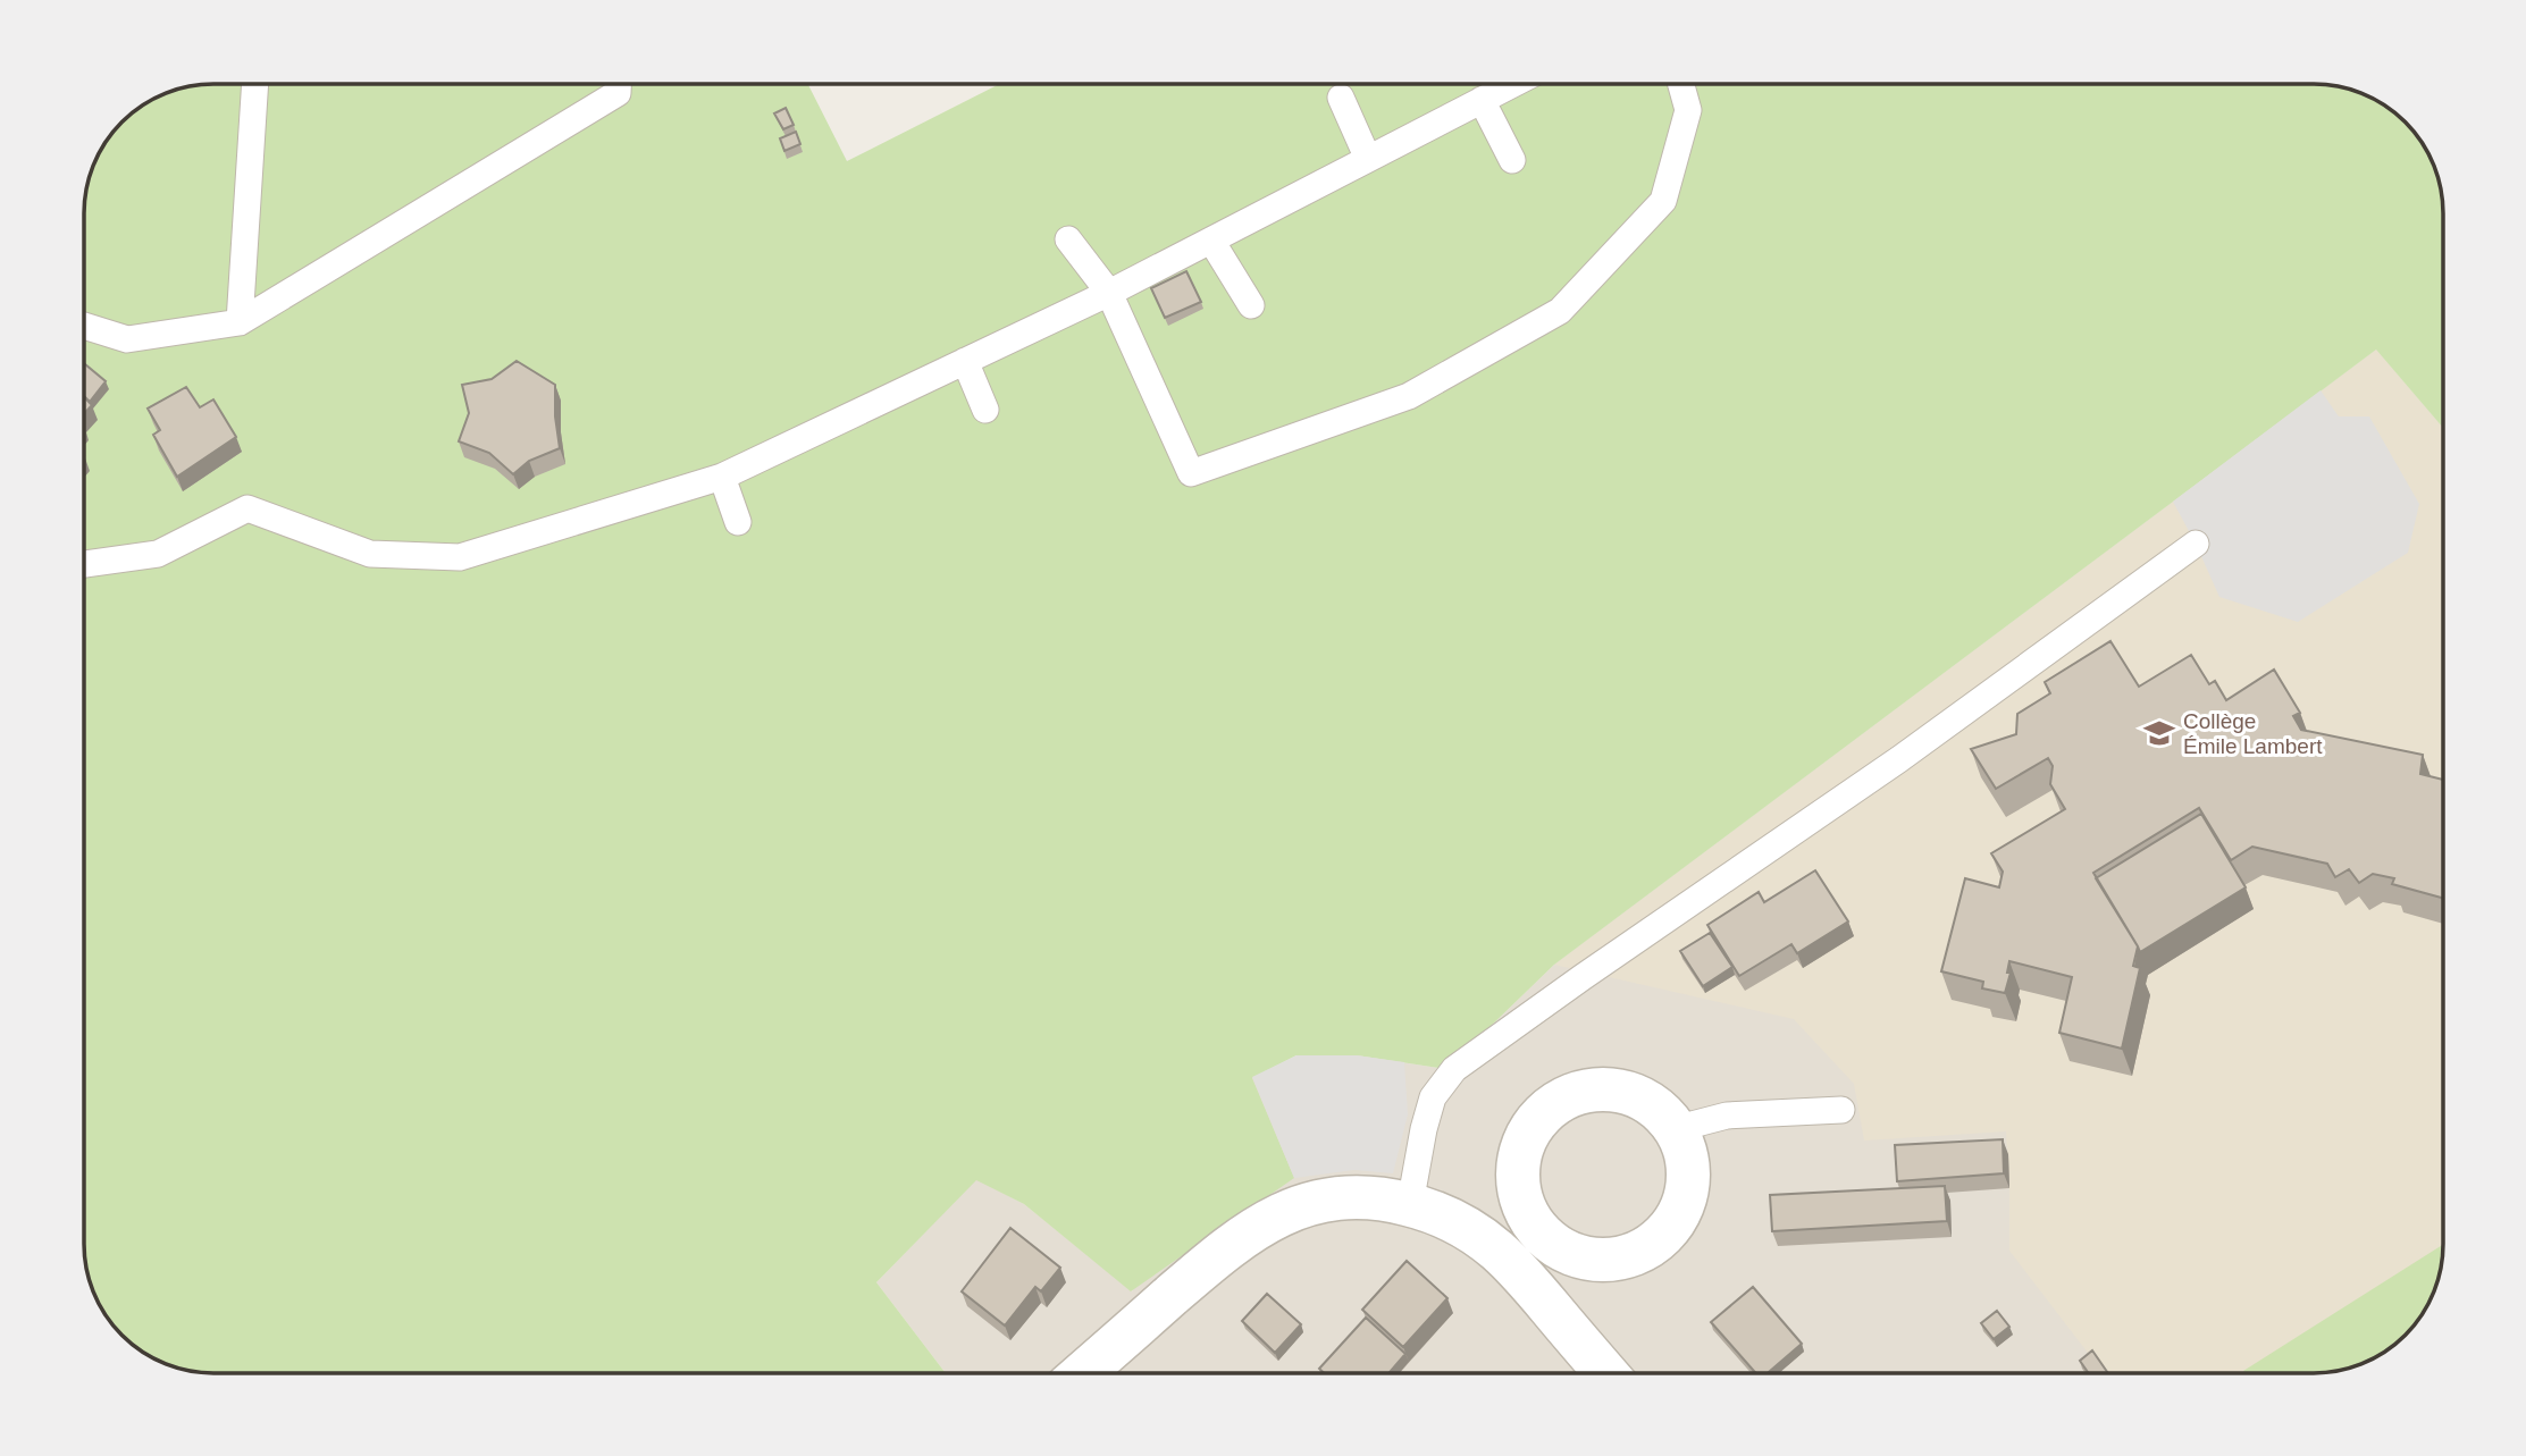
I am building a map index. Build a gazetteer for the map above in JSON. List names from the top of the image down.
{
  "places": {
    "school or university": ["Collège Émile Lambert"]
  }
}
